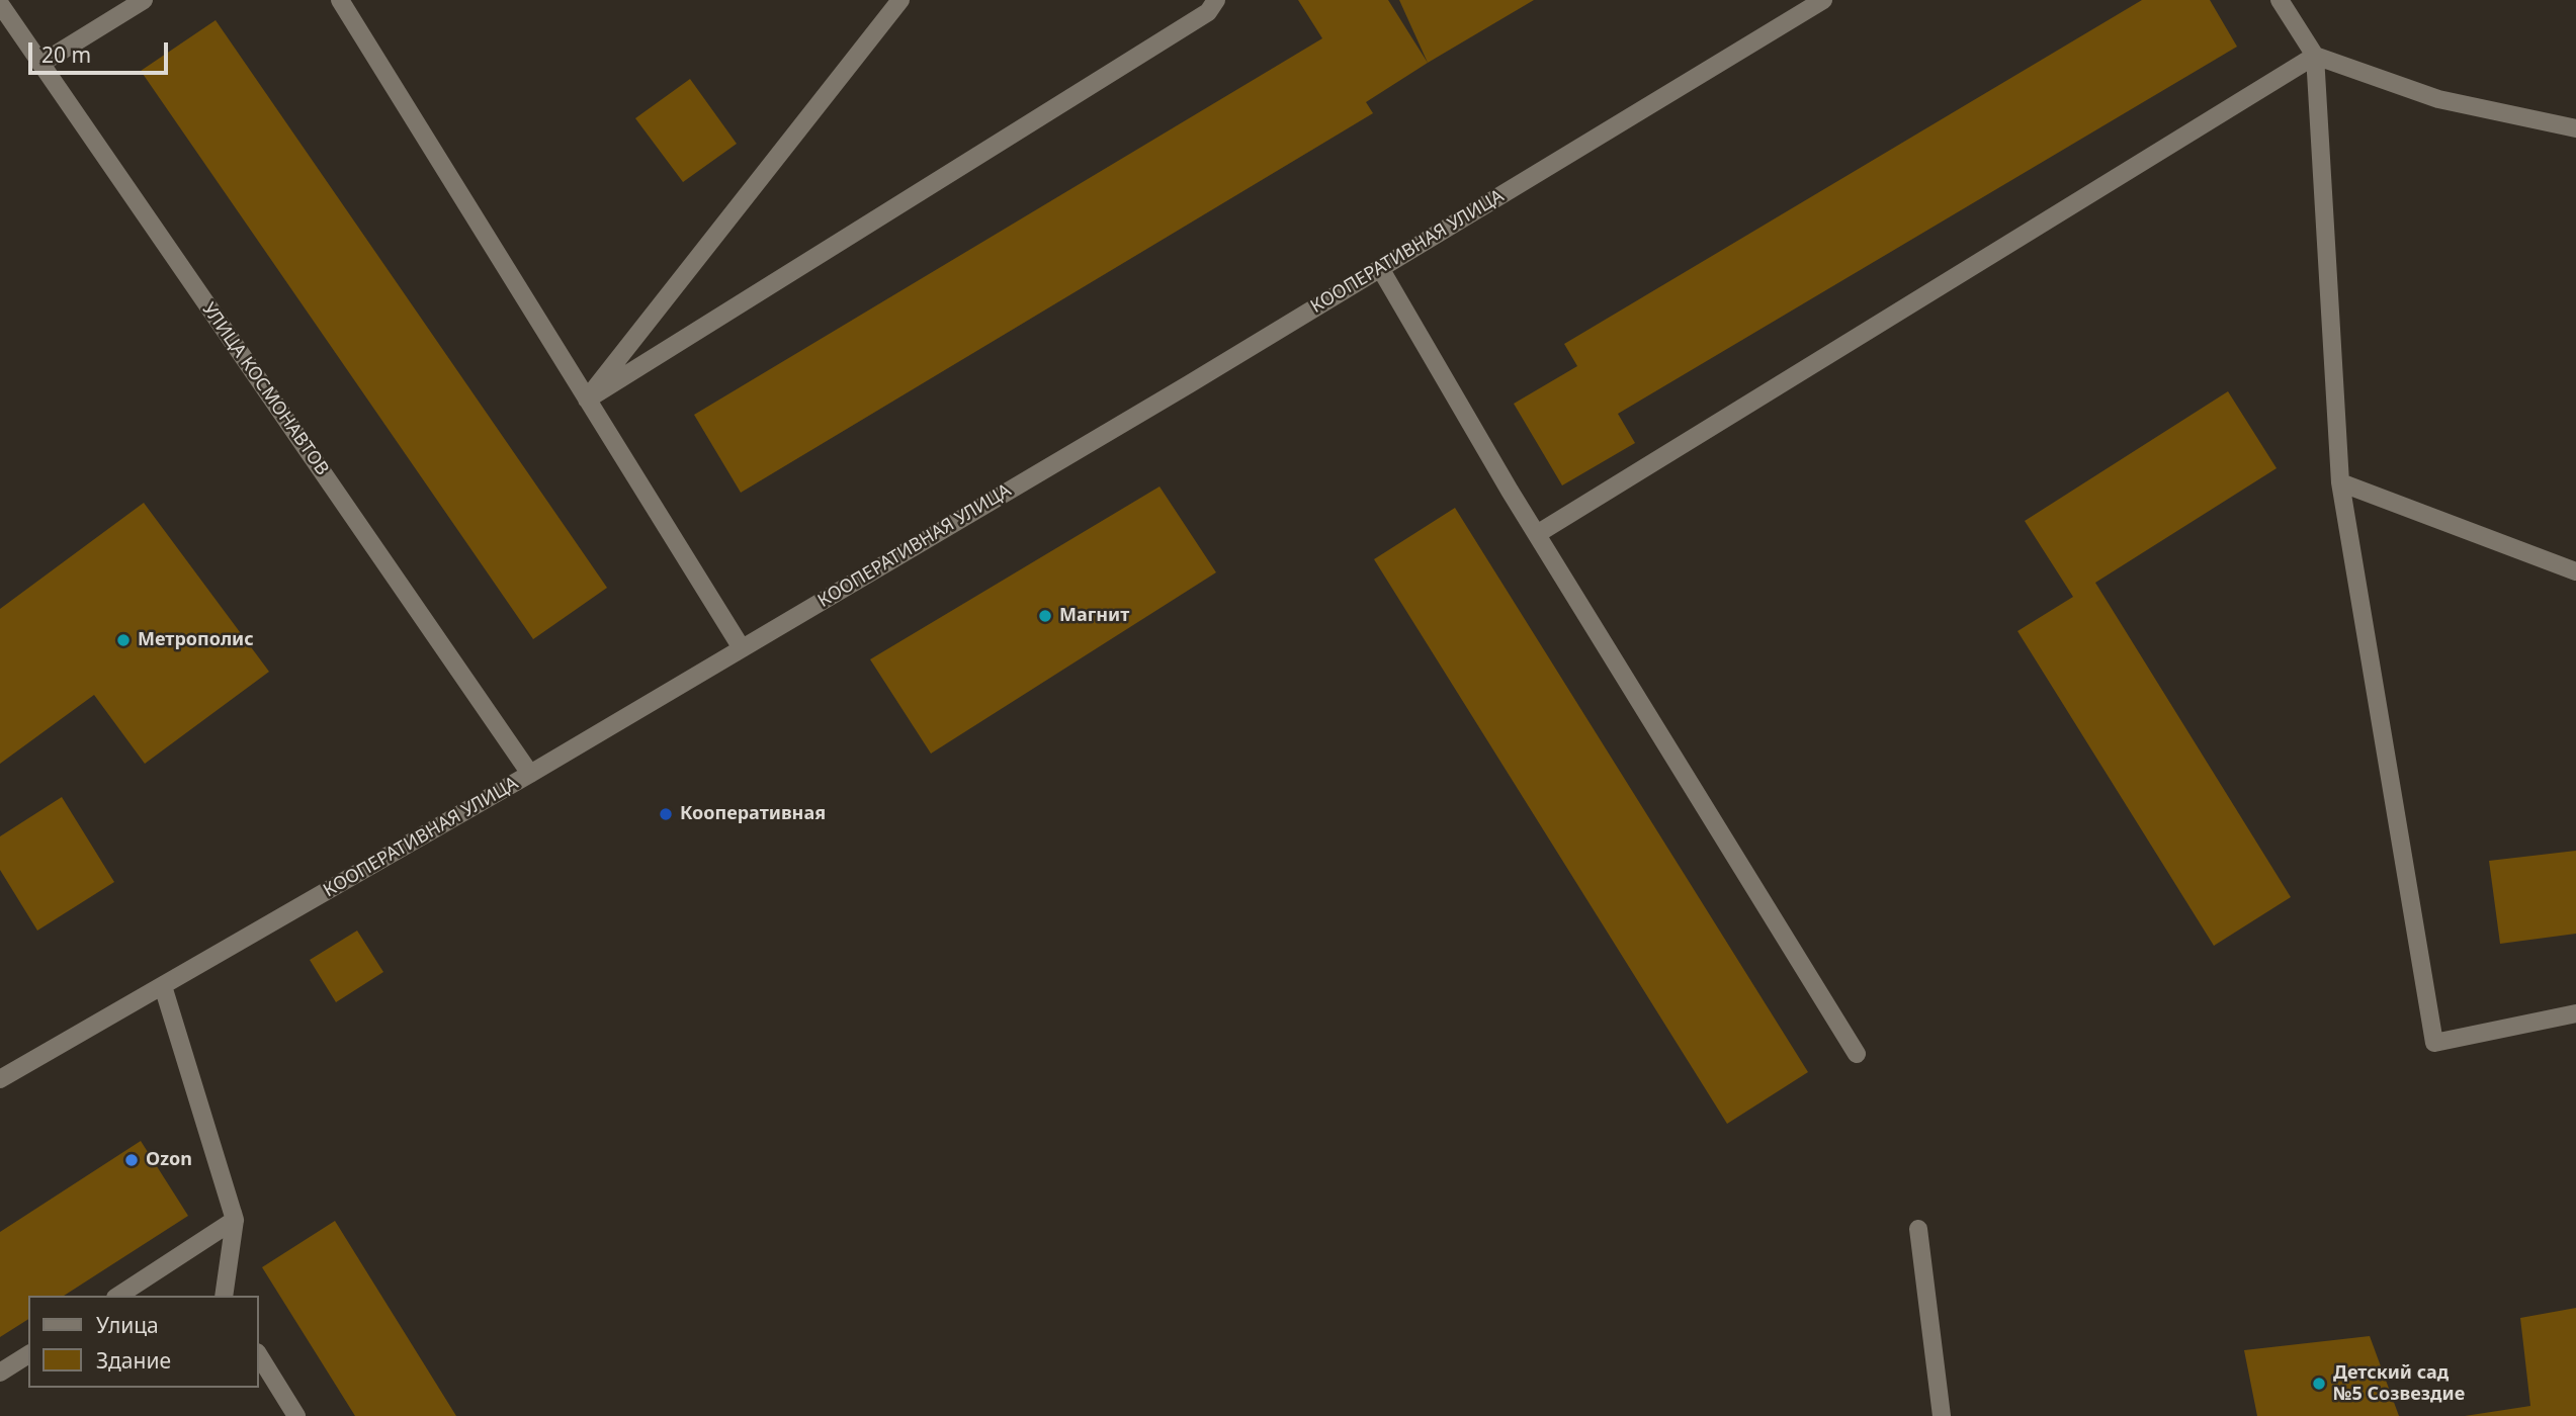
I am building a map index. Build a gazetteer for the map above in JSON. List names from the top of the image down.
{
  "streets": {
    "street": ["КООПЕРАТИВНАЯ УЛИЦА", "УЛИЦА КОСМОНАВТОВ"]
  },
  "crossings": [
    ["КООПЕРАТИВНАЯ УЛИЦА", "УЛИЦА КОСМОНАВТОВ"]
  ],
  "places": [
    "Магнит",
    "Метрополис",
    "Кооперативная",
    "Ozon",
    "Детский сад №5 Созвездие"
  ],
  "legend": ["Улица", "Здание"],
  "scale_bar": "20 m"
}
